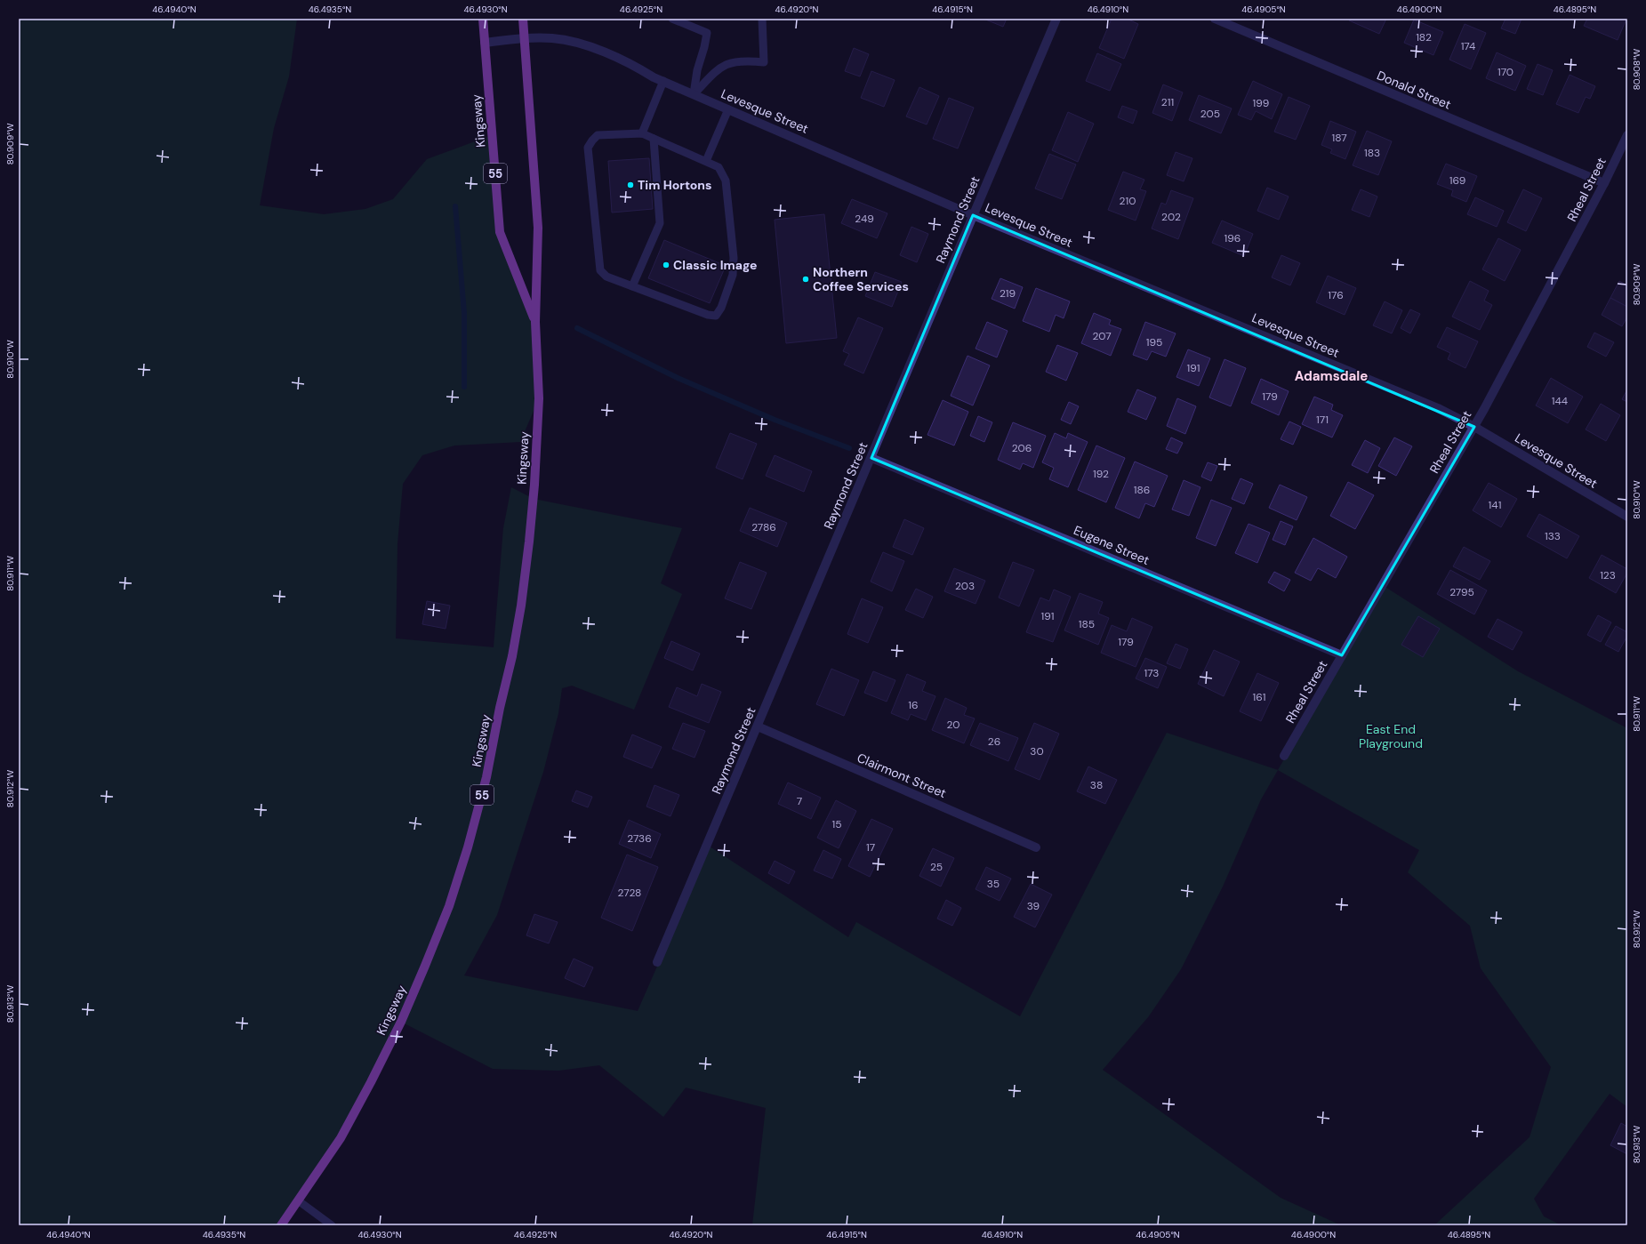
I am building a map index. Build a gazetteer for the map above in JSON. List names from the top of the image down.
{
  "streets": {
    "main road": ["Kingsway", "55"],
    "street": [
      "Donald Street",
      "Levesque Street",
      "Rheal Street",
      "Raymond Street",
      "Eugene Street",
      "Clairmont Street"
    ]
  },
  "crossings": [
    ["Donald Street", "Rheal Street"],
    ["Levesque Street", "Kingsway"],
    ["Levesque Street", "Rheal Street"],
    ["Levesque Street", "Raymond Street"],
    ["Rheal Street", "Eugene Street"],
    ["Raymond Street", "Eugene Street"],
    ["Raymond Street", "Clairmont Street"]
  ],
  "districts": ["Adamsdale"],
  "parks": ["East End Playground"],
  "places": ["Tim Hortons", "Classic Image", "Northern Coffee Services"],
  "house_numbers": [
    "182",
    "174",
    "170",
    "211",
    "199",
    "205",
    "187",
    "183",
    "169",
    "210",
    "202",
    "249",
    "196",
    "219",
    "176",
    "207",
    "195",
    "191",
    "179",
    "144",
    "171",
    "206",
    "192",
    "186",
    "141",
    "2786",
    "133",
    "123",
    "203",
    "2795",
    "191",
    "185",
    "179",
    "173",
    "161",
    "16",
    "20",
    "26",
    "30",
    "38",
    "7",
    "15",
    "2736",
    "17",
    "25",
    "35",
    "2728",
    "39"
  ],
  "coordinates": [
    "46.4940°N",
    "46.4935°N",
    "46.4930°N",
    "46.4925°N",
    "46.4920°N",
    "46.4915°N",
    "46.4910°N",
    "46.4905°N",
    "46.4900°N",
    "46.4895°N",
    "80.908°W",
    "80.909°W",
    "80.910°W",
    "80.911°W",
    "80.912°W",
    "80.913°W"
  ]
}
